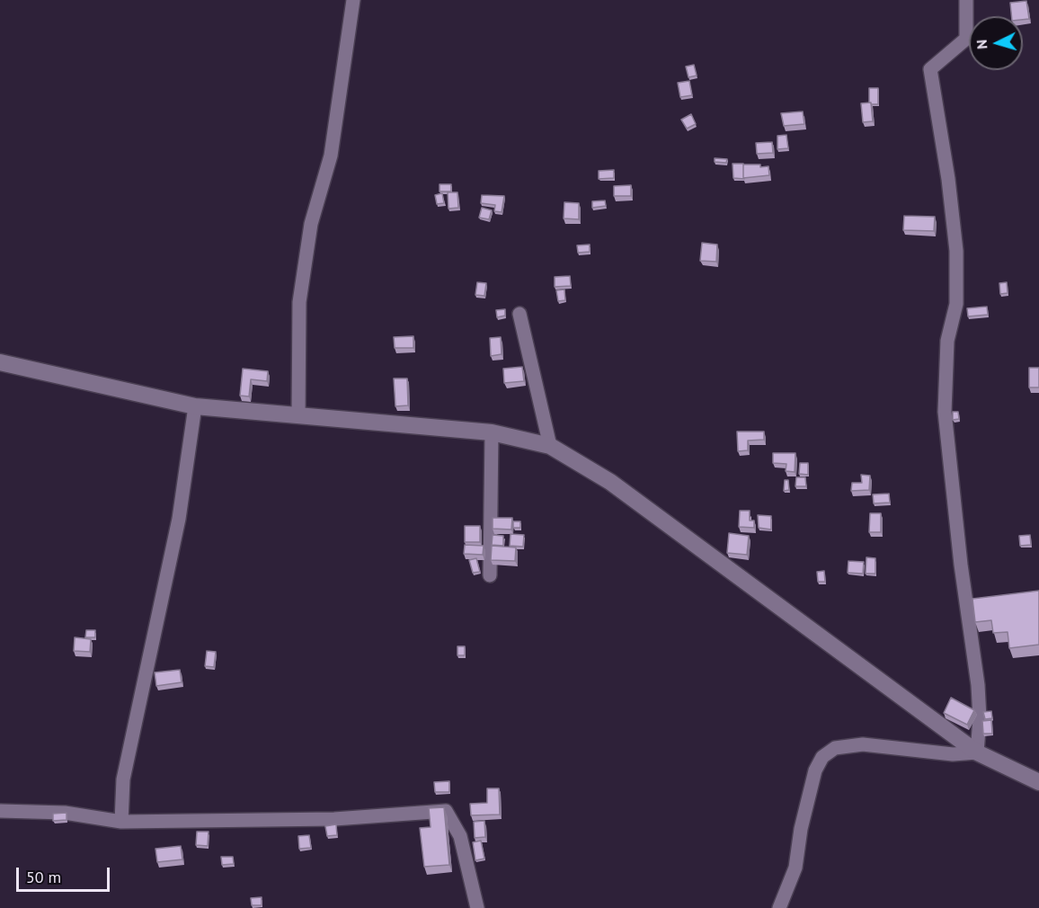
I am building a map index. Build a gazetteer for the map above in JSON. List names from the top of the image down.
{
  "scale_bar": "50 m",
  "north": "left"
}
